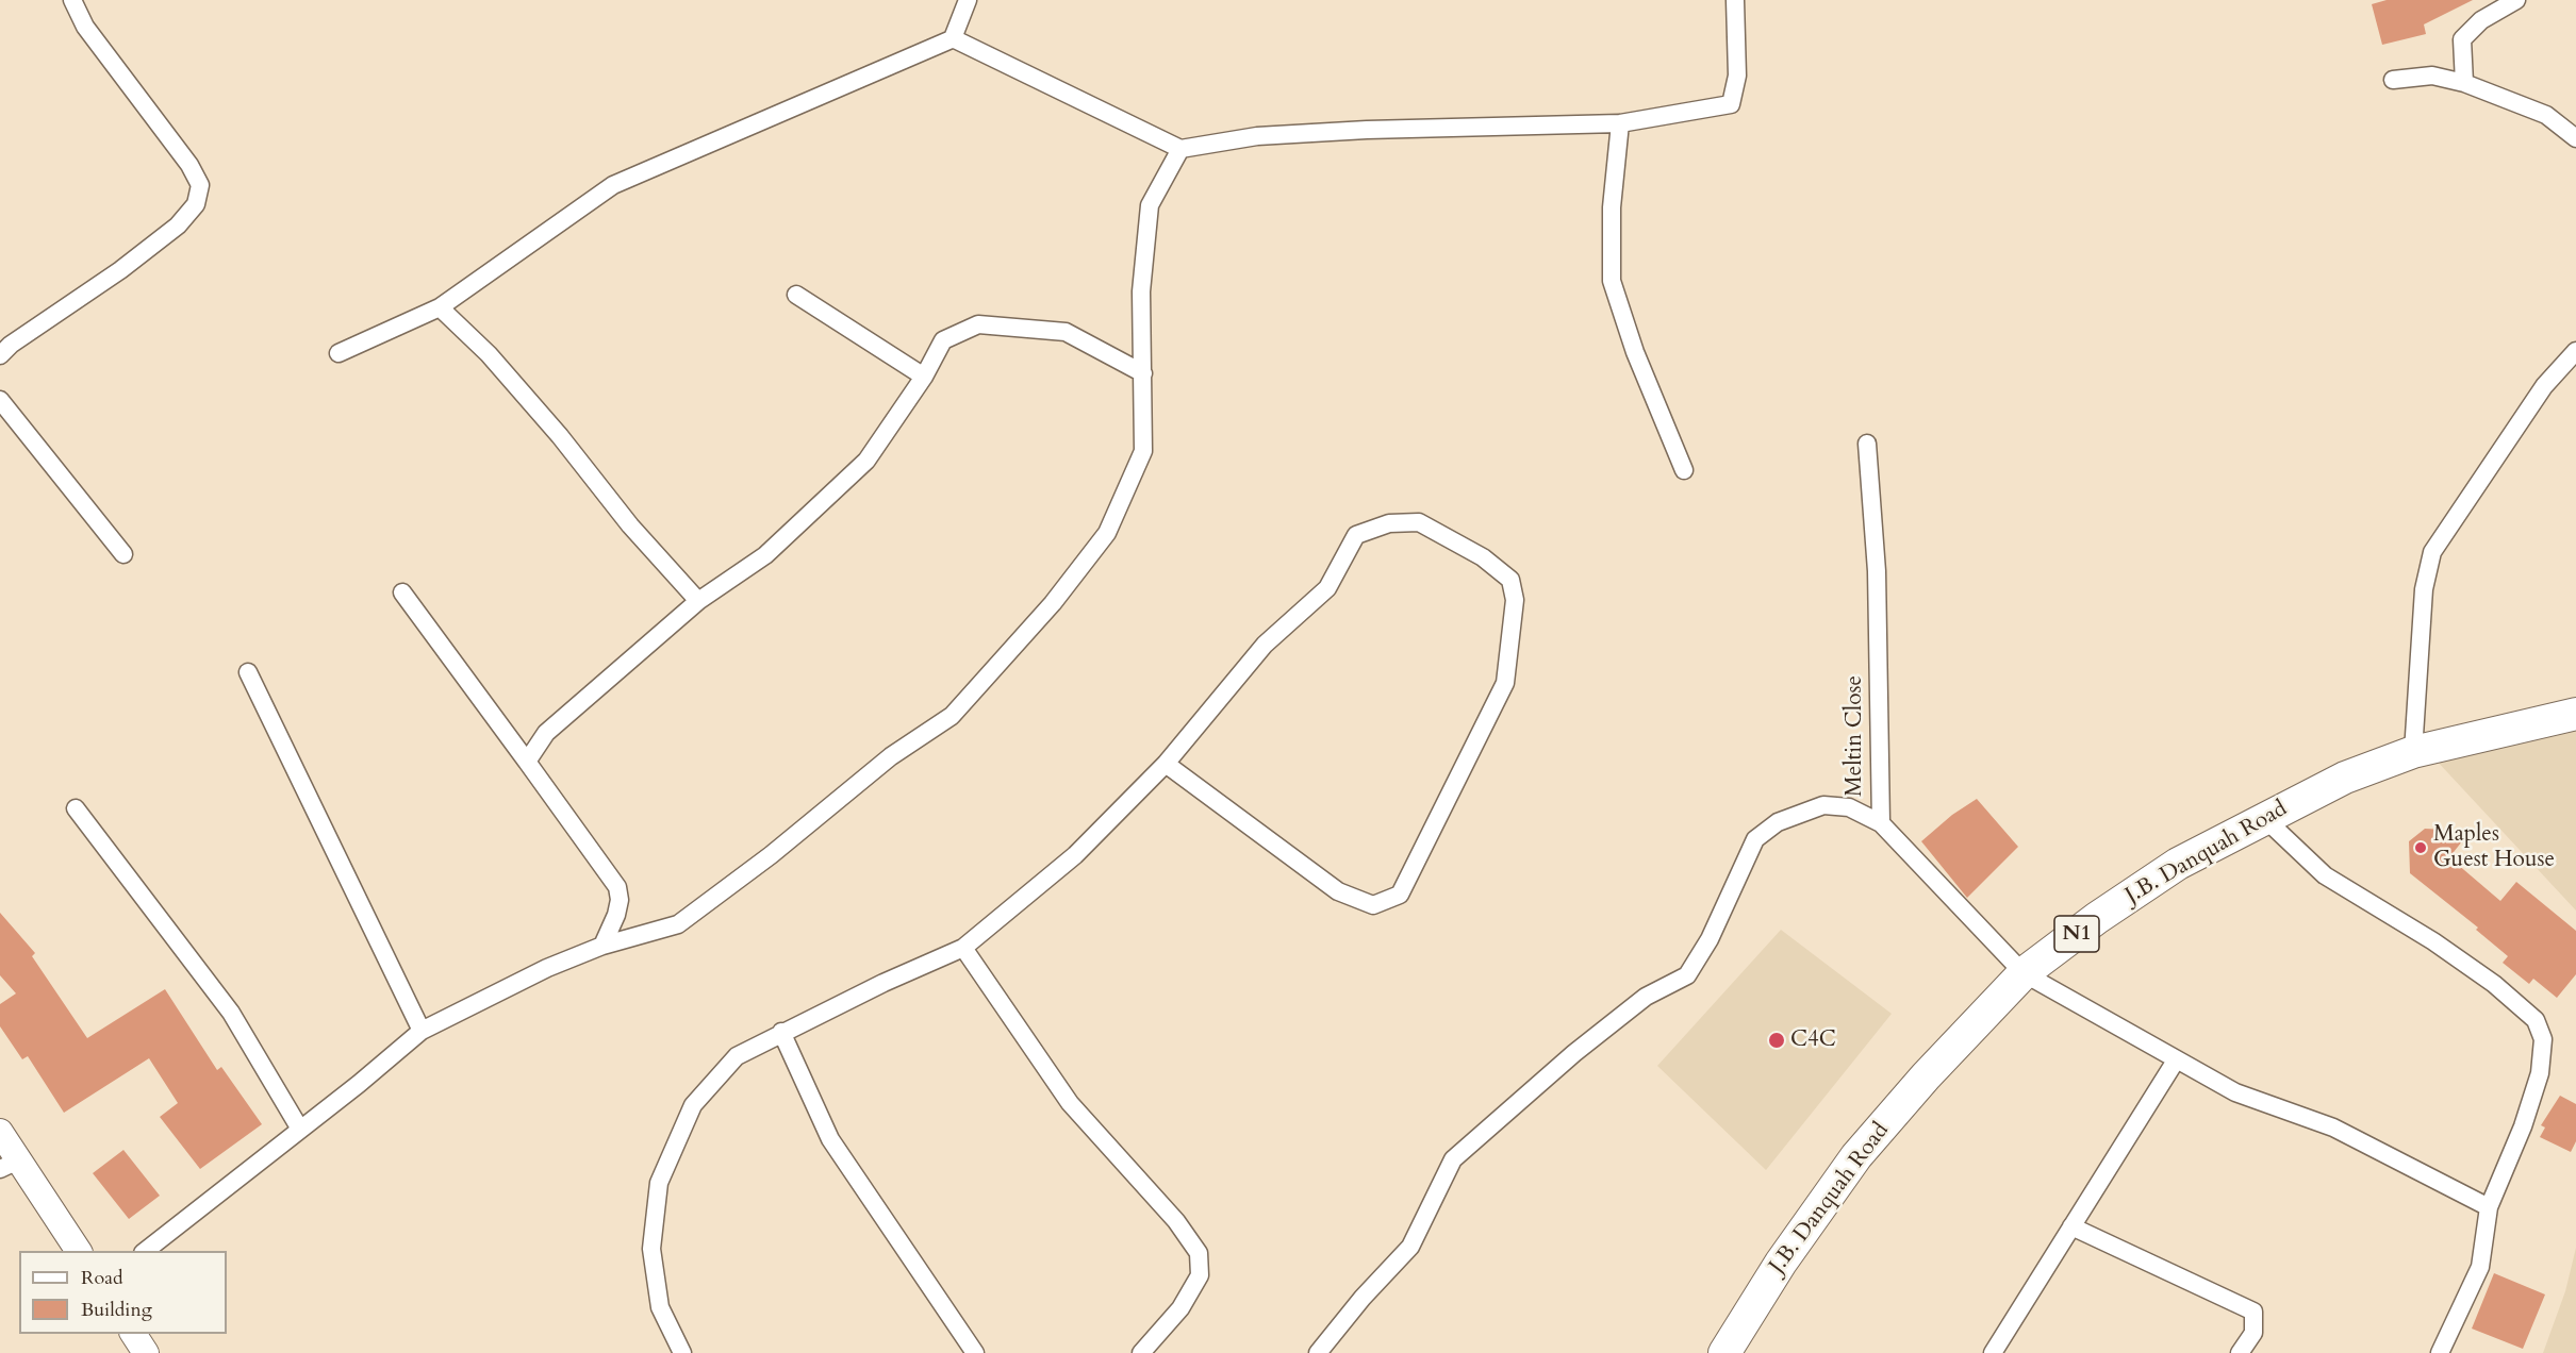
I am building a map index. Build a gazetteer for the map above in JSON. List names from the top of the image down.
{
  "streets": {
    "highway": ["J.B. Danquah Road", "N1"],
    "street": ["Meltin Close"]
  },
  "crossings": [
    ["Meltin Close", "J.B. Danquah Road"]
  ],
  "places": ["Maples Guest House", "C4C"],
  "legend": ["Road", "Building"]
}
